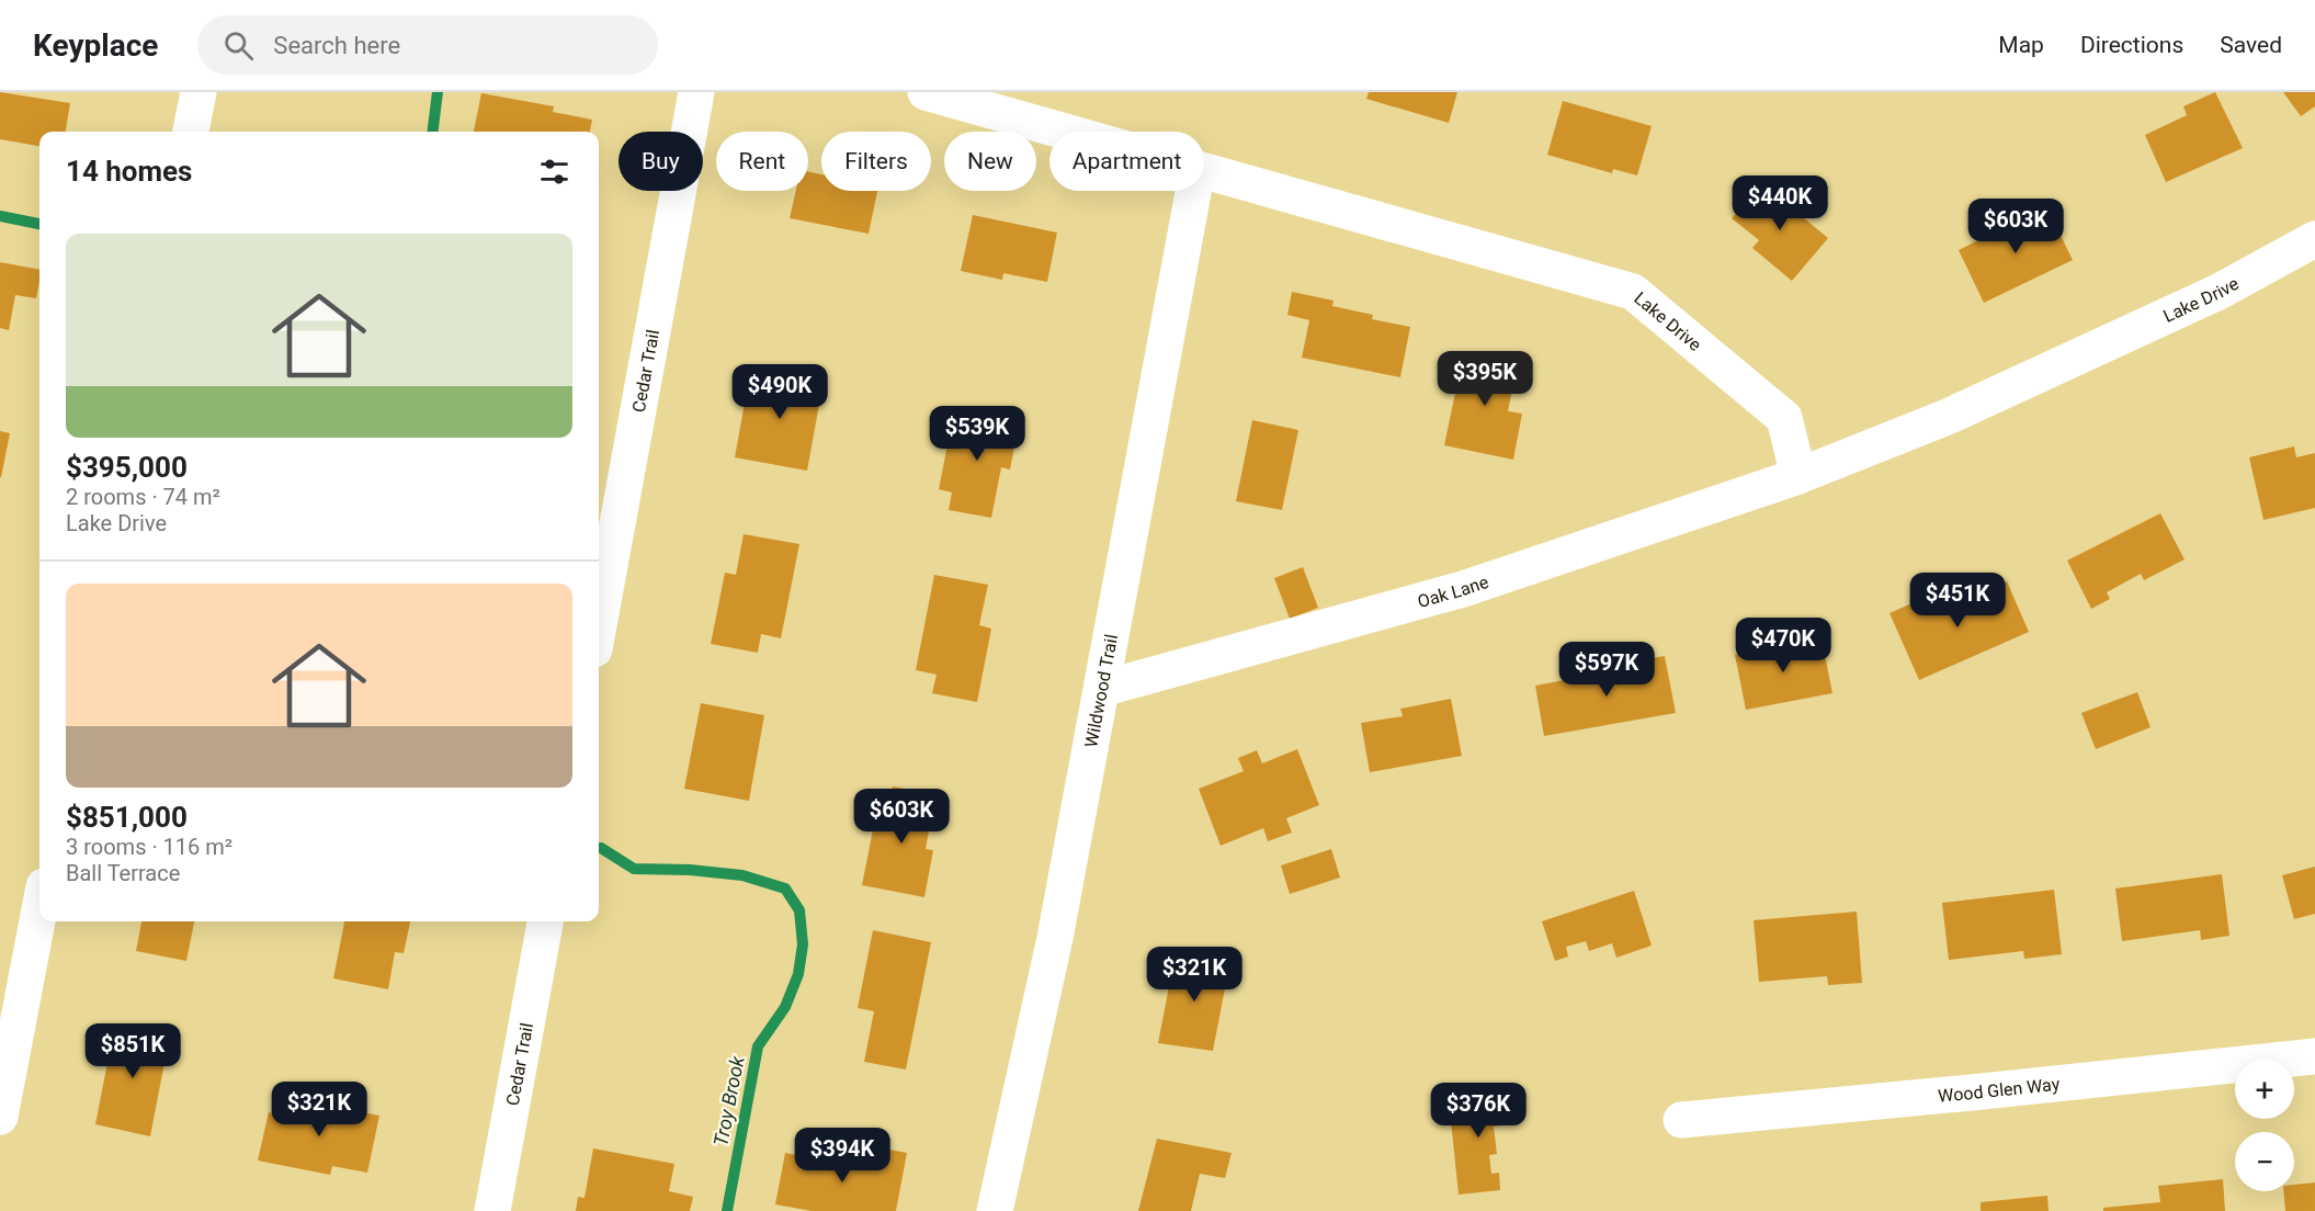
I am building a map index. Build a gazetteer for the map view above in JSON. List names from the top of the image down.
{
  "streets": {
    "street": [
      "Lake Drive",
      "Cedar Trail",
      "Oak Lane",
      "Wildwood Trail",
      "Wood Glen Way"
    ]
  },
  "crossings": [
    ["Lake Drive", "Oak Lane"],
    ["Oak Lane", "Wildwood Trail"]
  ],
  "water": ["Troy Brook"],
  "page": {
    "header": "Keyplace",
    "search": "Search here",
    "nav": ["Map", "Directions", "Saved"],
    "chip": [
      "Buy",
      "Rent",
      "Filters",
      "New",
      "Apartment"
    ],
    "heading": "14 homes",
    "price": [
      "$440K",
      "$603K",
      "$395K",
      "$490K",
      "$539K",
      "$451K",
      "$470K",
      "$597K",
      "$603K",
      "$321K",
      "$851K",
      "$321K",
      "$376K",
      "$394K"
    ],
    "list": [
      {
        "name": "$395,000",
        "note": "2 rooms · 74 m² · Lake Drive"
      },
      {
        "name": "$851,000",
        "note": "3 rooms · 116 m² · Ball Terrace"
      }
    ],
    "map_buttons": ["+", "−"]
  }
}
